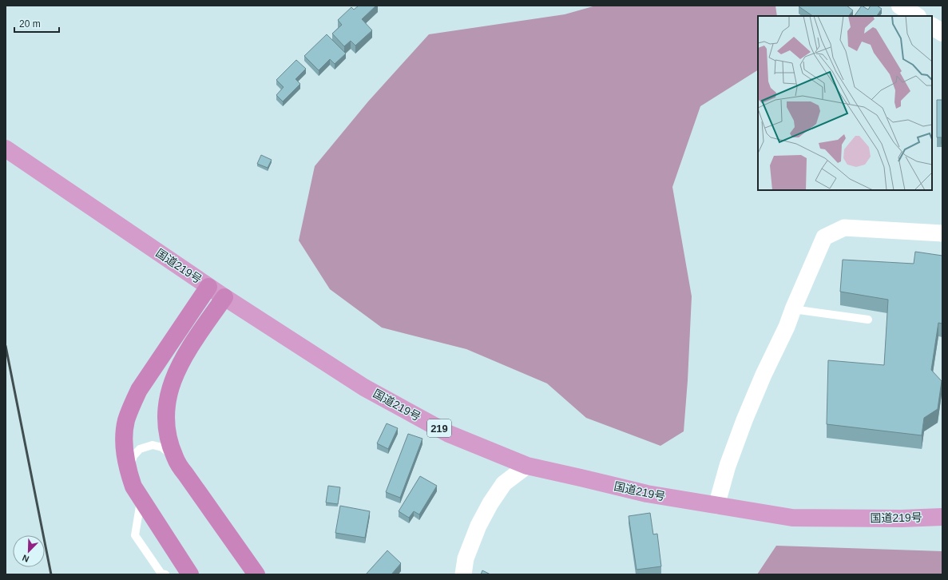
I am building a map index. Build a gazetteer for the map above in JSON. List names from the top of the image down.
{
  "streets": {
    "highway": ["国道219号", "219"]
  },
  "scale_bar": "20 m",
  "north": "bottom left"
}
